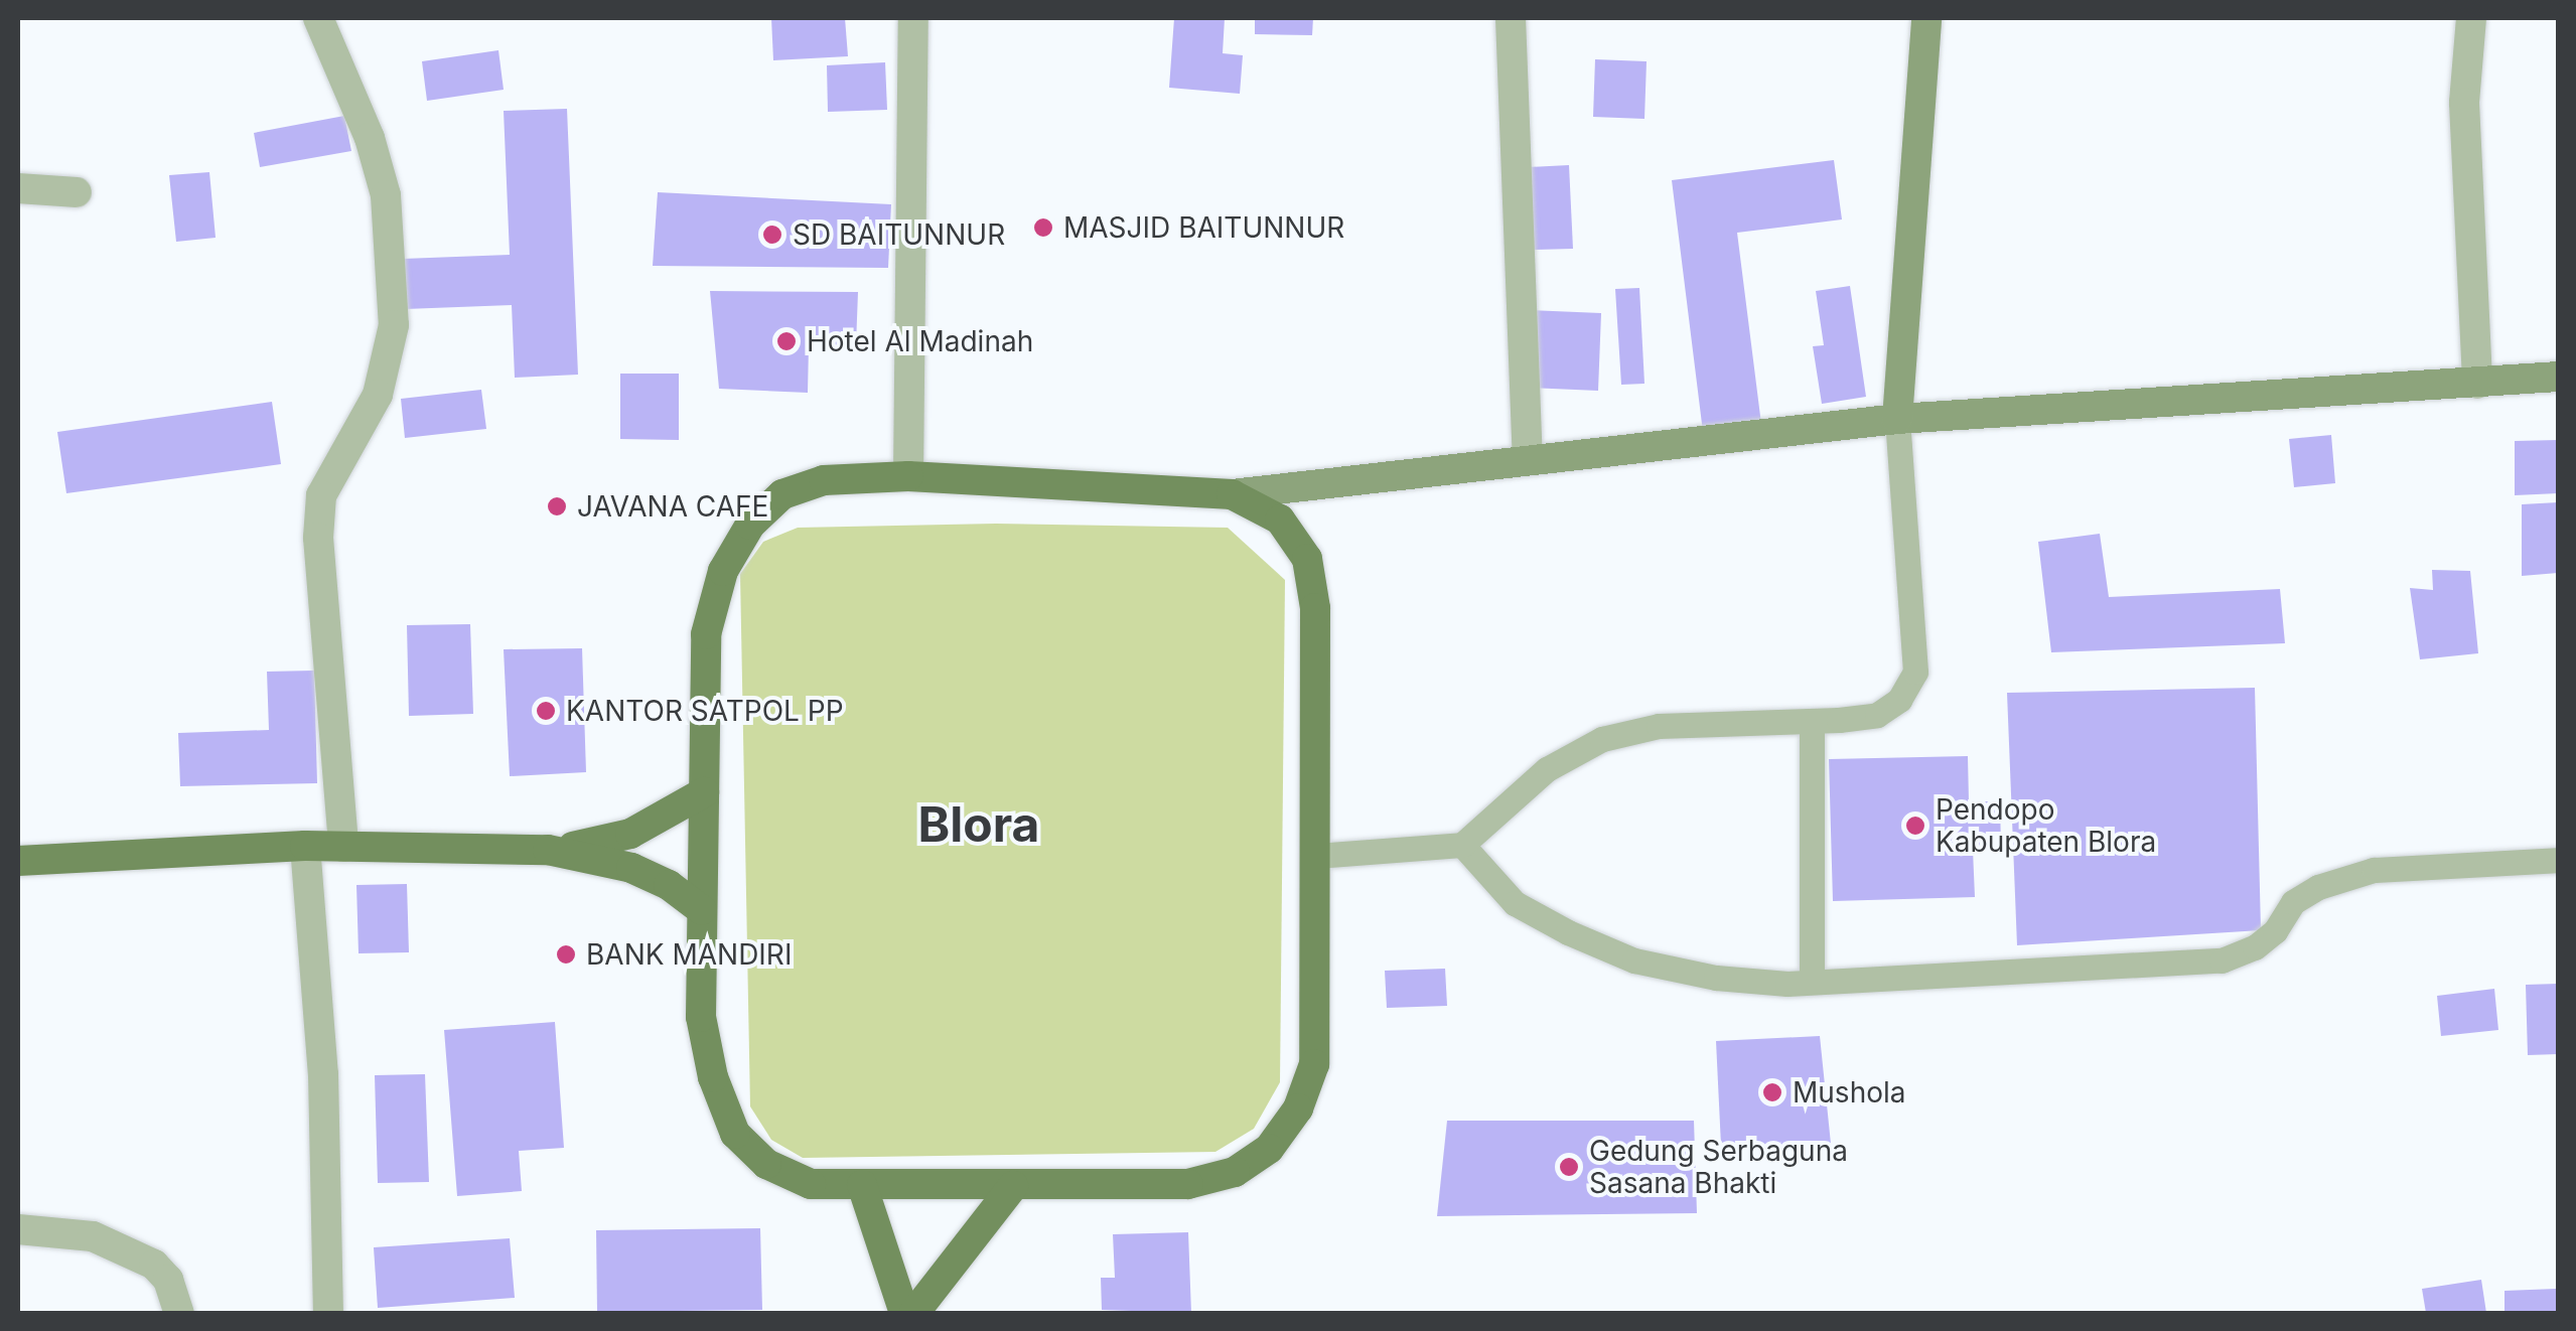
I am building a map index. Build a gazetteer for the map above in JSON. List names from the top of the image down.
{
  "districts": ["Blora"],
  "places": [
    "MASJID BAITUNNUR",
    "SD BAITUNNUR",
    "Hotel Al Madinah",
    "JAVANA CAFE",
    "KANTOR SATPOL PP",
    "Pendopo Kabupaten Blora",
    "BANK MANDIRI",
    "Mushola",
    "Gedung Serbaguna Sasana Bhakti"
  ]
}
